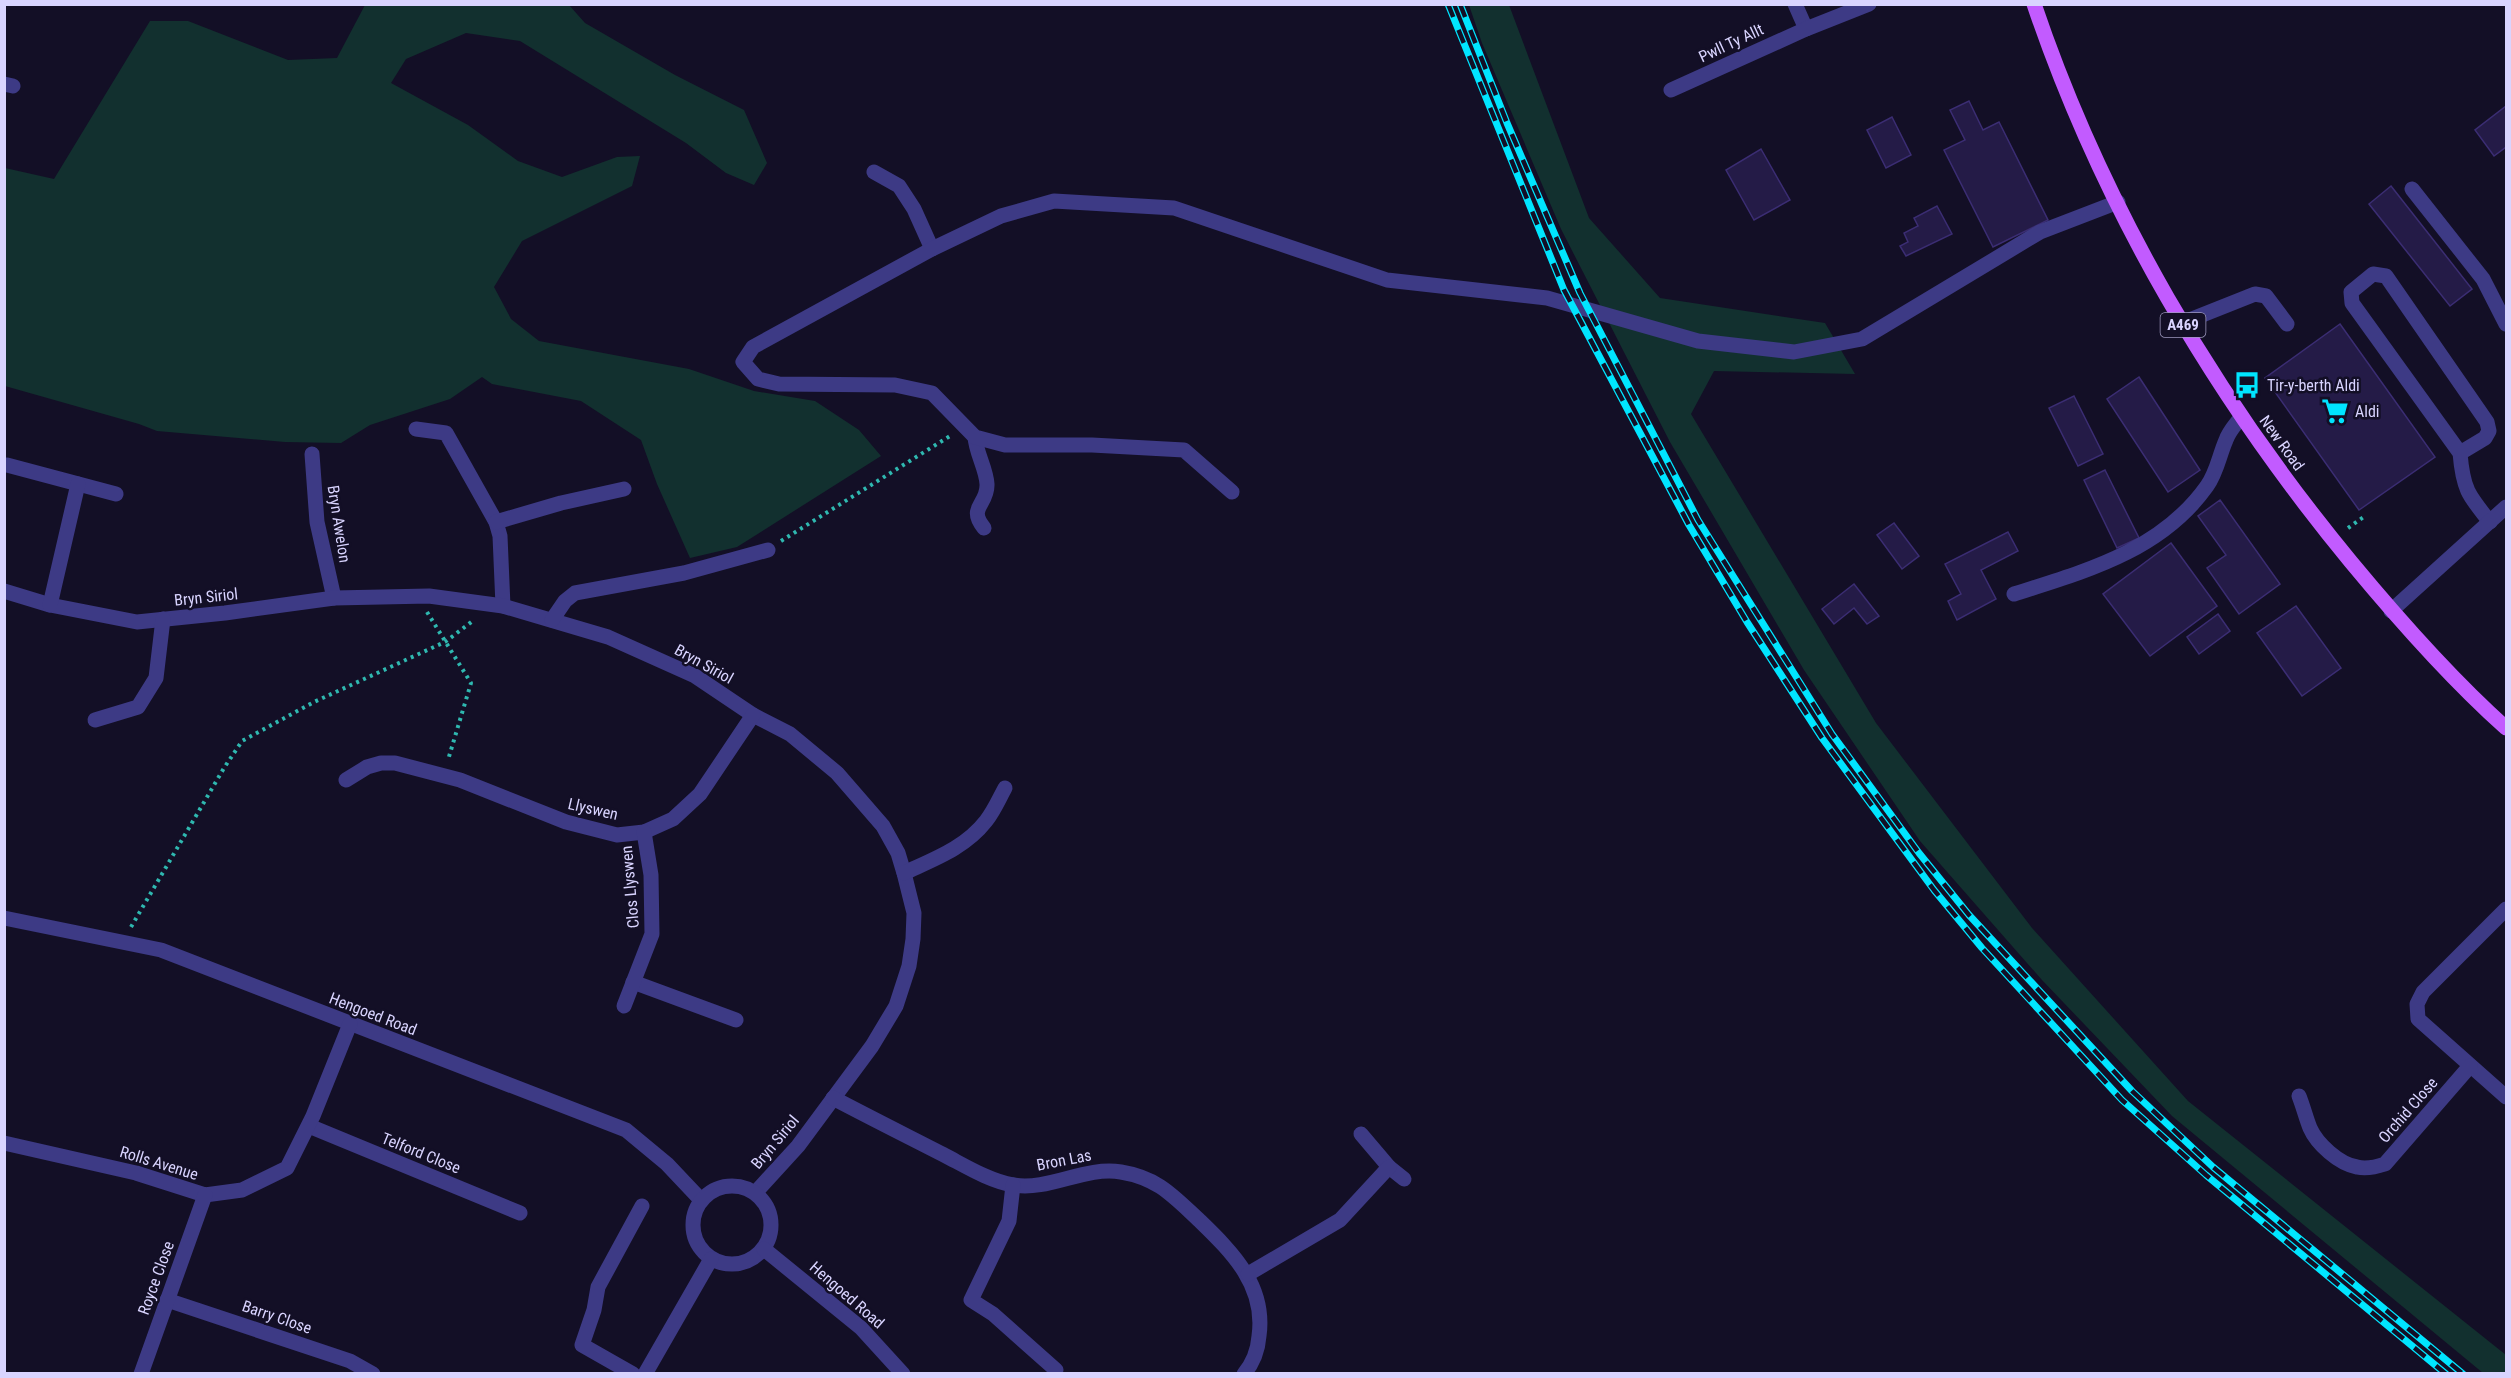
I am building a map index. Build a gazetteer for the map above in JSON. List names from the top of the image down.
{
  "streets": {
    "main road": ["A469", "New Road"],
    "street": [
      "Pwll Ty Allt",
      "Bryn Awelon",
      "Bryn Siriol",
      "Llyswen",
      "Clos Llyswen",
      "Hengoed Road",
      "Orchid Close",
      "Telford Close",
      "Bron Las",
      "Rolls Avenue",
      "Royce Close",
      "Barry Close"
    ]
  },
  "crossings": [
    ["Bryn Awelon", "Bryn Siriol"],
    ["Bryn Siriol", "Llyswen"],
    ["Bryn Siriol", "Hengoed Road"],
    ["Bryn Siriol", "Bron Las"],
    ["Llyswen", "Clos Llyswen"],
    ["Hengoed Road", "Rolls Avenue"],
    ["Telford Close", "Rolls Avenue"],
    ["Rolls Avenue", "Royce Close"],
    ["Royce Close", "Barry Close"]
  ],
  "places": {
    "bus stop": ["Tir-y-berth Aldi"],
    "supermarket": ["Aldi"]
  }
}
